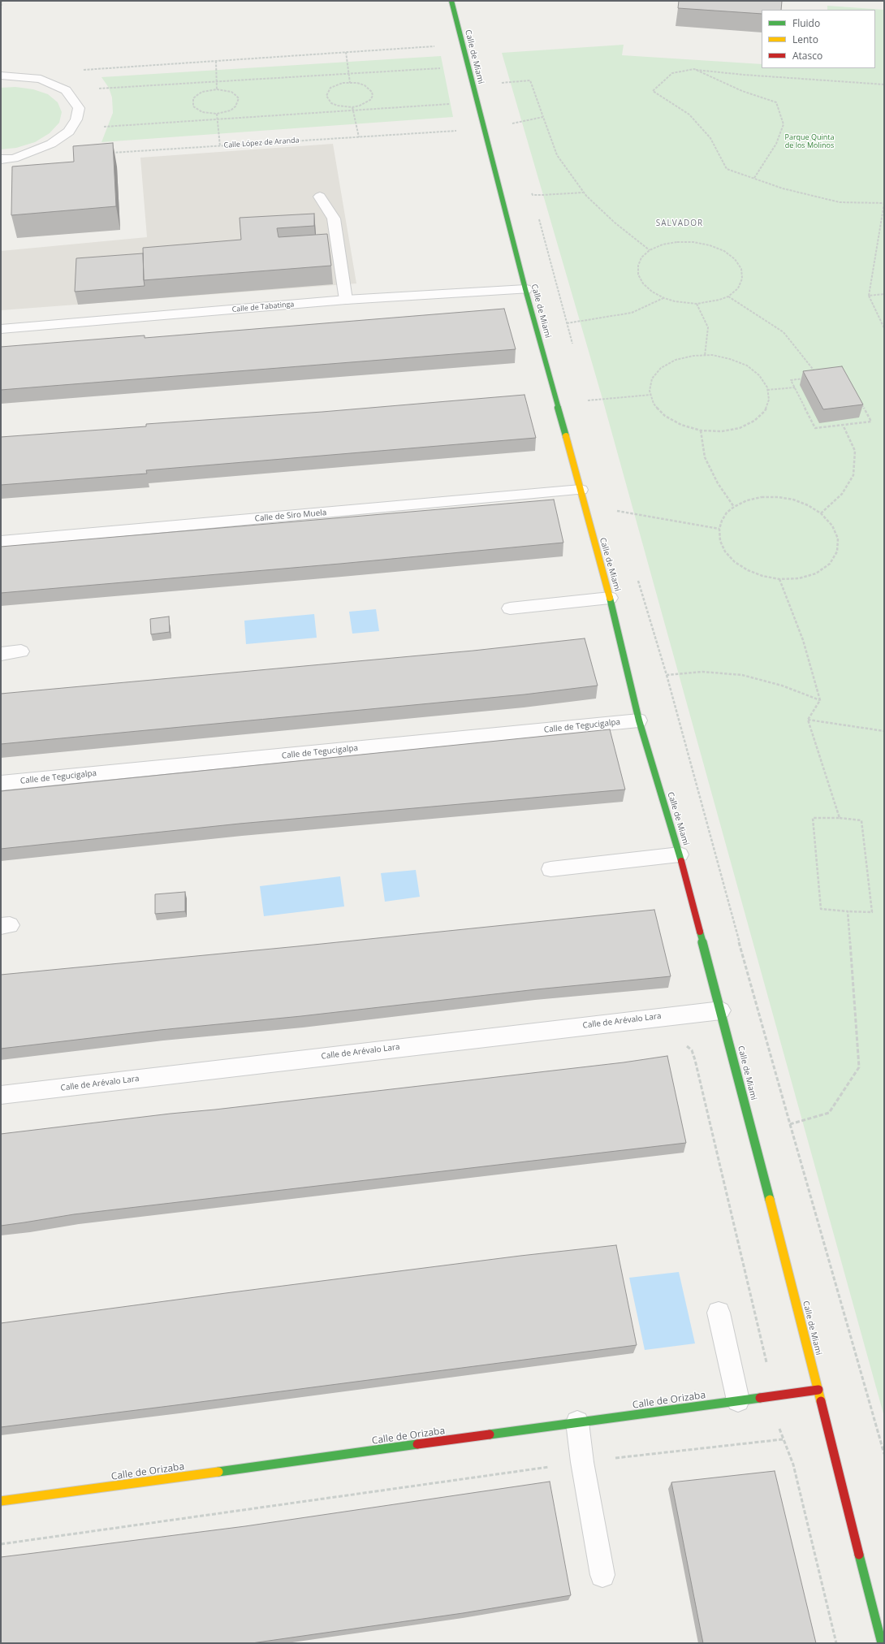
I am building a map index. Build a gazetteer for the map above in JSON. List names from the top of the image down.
{
  "streets": {
    "street": [
      "Calle de Miami",
      "Calle de Tabatinga",
      "Calle de Siro Muela",
      "Calle de Tegucigalpa",
      "Calle de Arévalo Lara",
      "Calle de Orizaba"
    ],
    "path": ["Calle López de Aranda"]
  },
  "crossings": [
    ["Calle de Miami", "Calle de Tabatinga"],
    ["Calle de Miami", "Calle de Siro Muela"],
    ["Calle de Miami", "Calle de Tegucigalpa"],
    ["Calle de Miami", "Calle de Arévalo Lara"],
    ["Calle de Miami", "Calle de Orizaba"]
  ],
  "districts": ["SALVADOR"],
  "parks": ["Parque Quinta de los Molinos"],
  "legend": ["Fluido", "Lento", "Atasco"]
}
